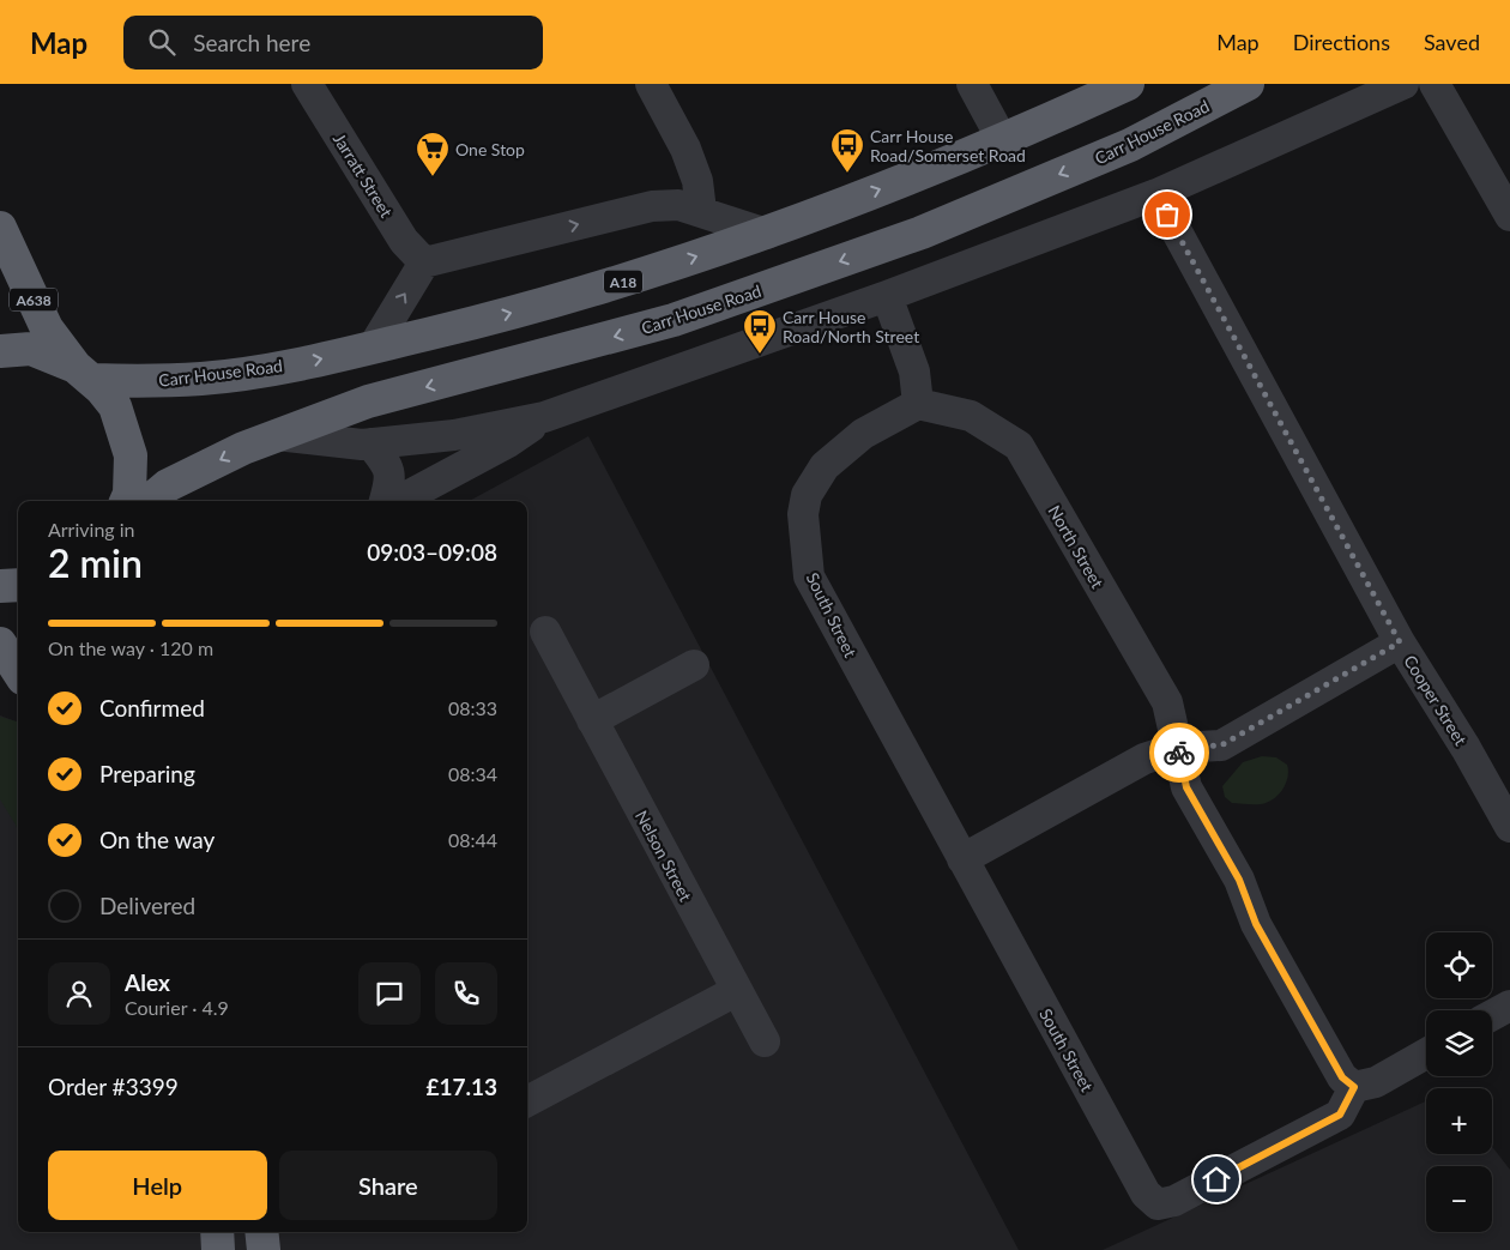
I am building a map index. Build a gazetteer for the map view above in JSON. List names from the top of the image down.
{
  "streets": {
    "highway": ["Carr House Road", "A18", "A638"],
    "street": [
      "Jarratt Street",
      "North Street",
      "South Street",
      "Cooper Street",
      "Nelson Street"
    ]
  },
  "crossings": [
    ["Carr House Road", "A638"],
    ["North Street", "South Street"]
  ],
  "places": {
    "bus stop": ["Carr House Road/Somerset Road", "Carr House Road/North Street"],
    "supermarket": ["One Stop"]
  },
  "page": {
    "header": "Map",
    "search": "Search here",
    "nav": ["Map", "Directions", "Saved"],
    "heading": ["2 min", "Arriving in", "09:03–09:08"],
    "panel": [
      "Alex",
      "Courier · 4.9",
      "Order #3399",
      "£17.13"
    ],
    "bar": "On the way · 120 m",
    "list": [
      ["Confirmed", "08:33"],
      ["Preparing", "08:34"],
      ["On the way", "08:44"],
      "Delivered"
    ],
    "map_buttons": ["+", "−"],
    "buttons": ["Help", "Share"]
  }
}
